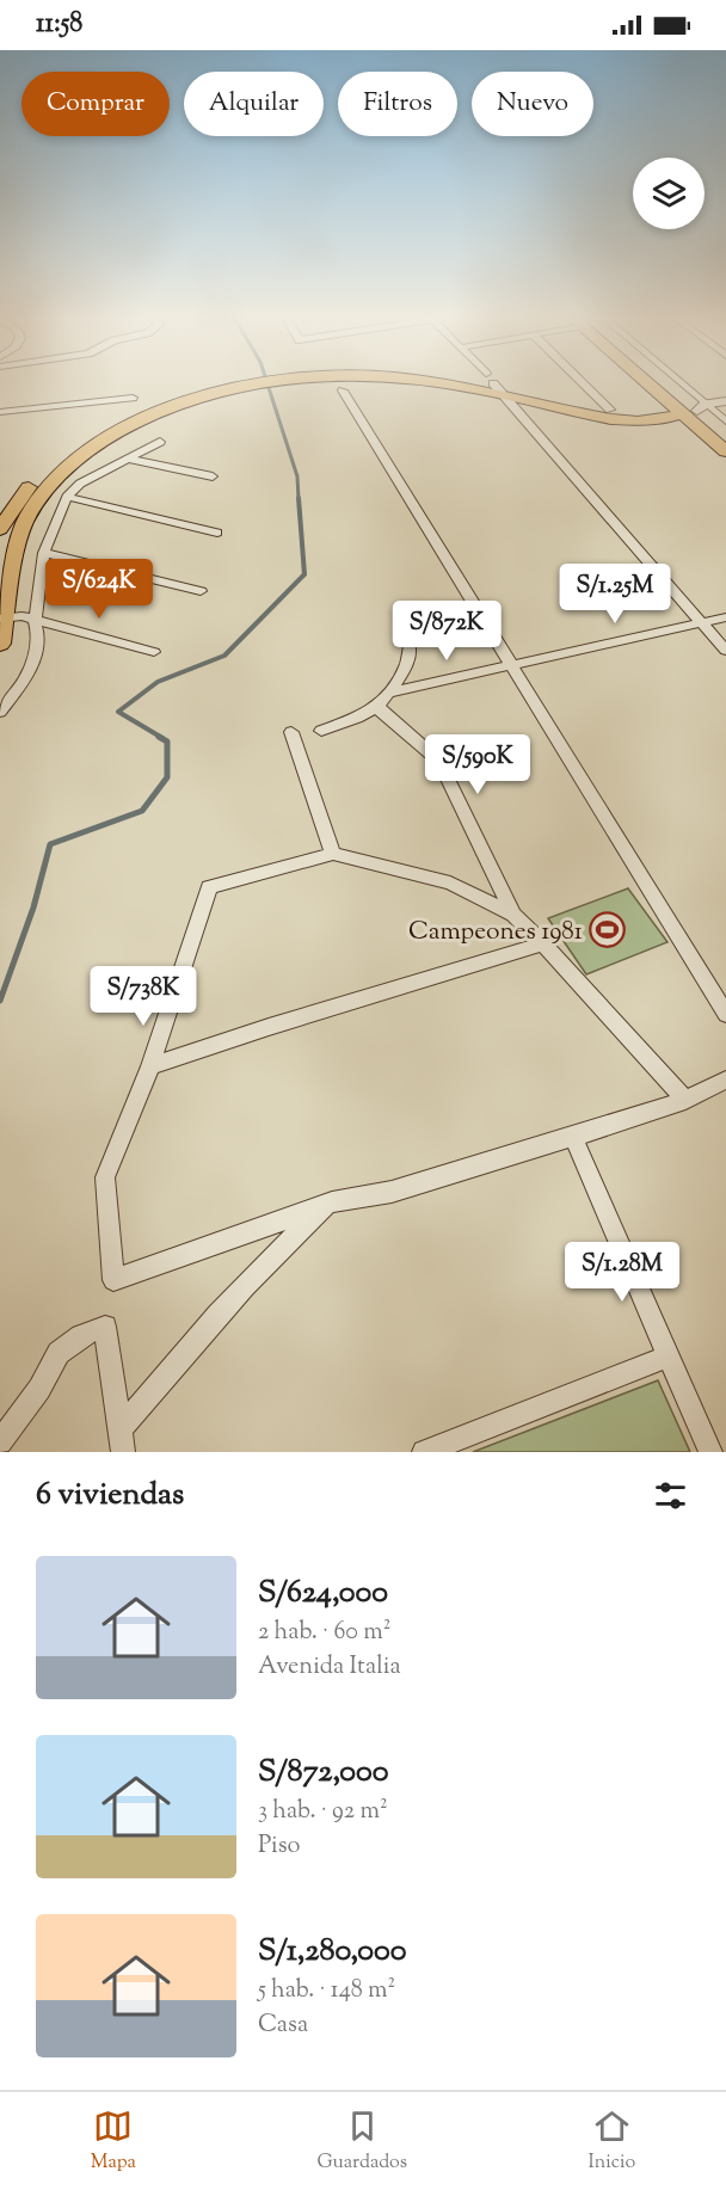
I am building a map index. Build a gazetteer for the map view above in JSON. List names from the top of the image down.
{
  "places": {
    "sports": ["Campeones 1981"]
  },
  "page": {
    "status": "11:58",
    "chip": [
      "Comprar",
      "Alquilar",
      "Filtros",
      "Nuevo"
    ],
    "price": [
      "S/624K",
      "S/1.25M",
      "S/872K",
      "S/590K",
      "S/738K",
      "S/1.28M"
    ],
    "heading": "6 viviendas",
    "list": [
      {
        "name": "S/624,000",
        "note": "2 hab. · 60 m² · Avenida Italia"
      },
      {
        "name": "S/872,000",
        "note": "3 hab. · 92 m² · Piso"
      },
      {
        "name": "S/1,280,000",
        "note": "5 hab. · 148 m² · Casa"
      }
    ],
    "tabs": ["Mapa", "Guardados", "Inicio"]
  }
}
